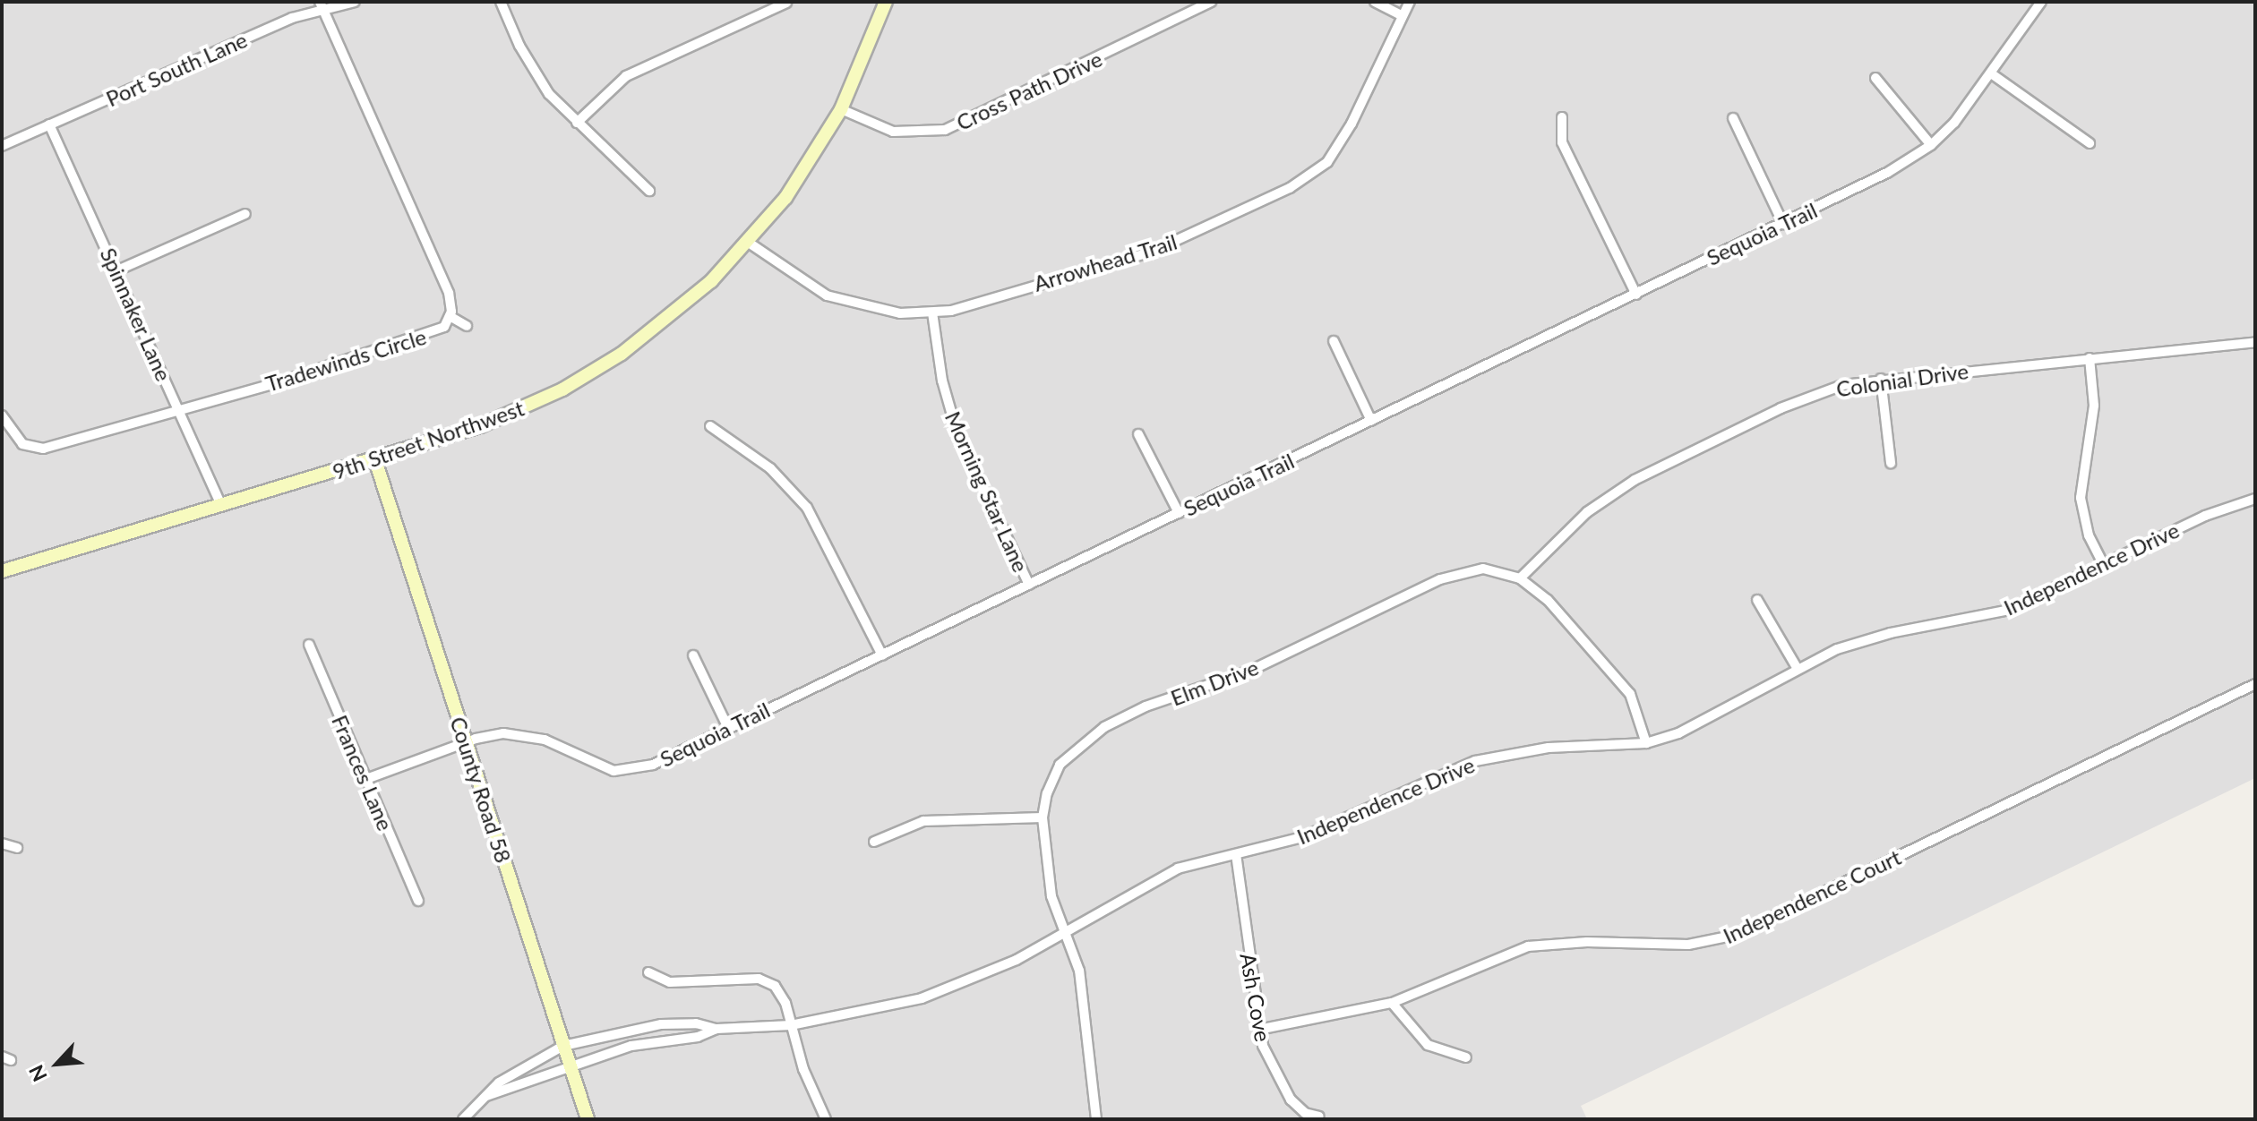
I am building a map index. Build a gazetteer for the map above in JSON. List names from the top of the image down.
{
  "streets": {
    "street": [
      "Port South Lane",
      "Cross Path Drive",
      "Sequoia Trail",
      "Arrowhead Trail",
      "Spinnaker Lane",
      "Tradewinds Circle",
      "Colonial Drive",
      "9th Street Northwest",
      "Morning Star Lane",
      "Independence Drive",
      "Elm Drive",
      "Frances Lane",
      "County Road 58",
      "Independence Court",
      "Ash Cove"
    ]
  },
  "crossings": [
    ["Port South Lane", "Spinnaker Lane"],
    ["Port South Lane", "Tradewinds Circle"],
    ["Cross Path Drive", "9th Street Northwest"],
    ["Sequoia Trail", "Morning Star Lane"],
    ["Sequoia Trail", "Frances Lane"],
    ["Sequoia Trail", "County Road 58"],
    ["Arrowhead Trail", "9th Street Northwest"],
    ["Arrowhead Trail", "Morning Star Lane"],
    ["Spinnaker Lane", "Tradewinds Circle"],
    ["Spinnaker Lane", "9th Street Northwest"],
    ["Colonial Drive", "Elm Drive"],
    ["9th Street Northwest", "County Road 58"],
    ["Independence Drive", "Elm Drive"],
    ["Independence Drive", "County Road 58"],
    ["Independence Drive", "Ash Cove"],
    ["Independence Court", "Ash Cove"]
  ],
  "north": "bottom left"
}
